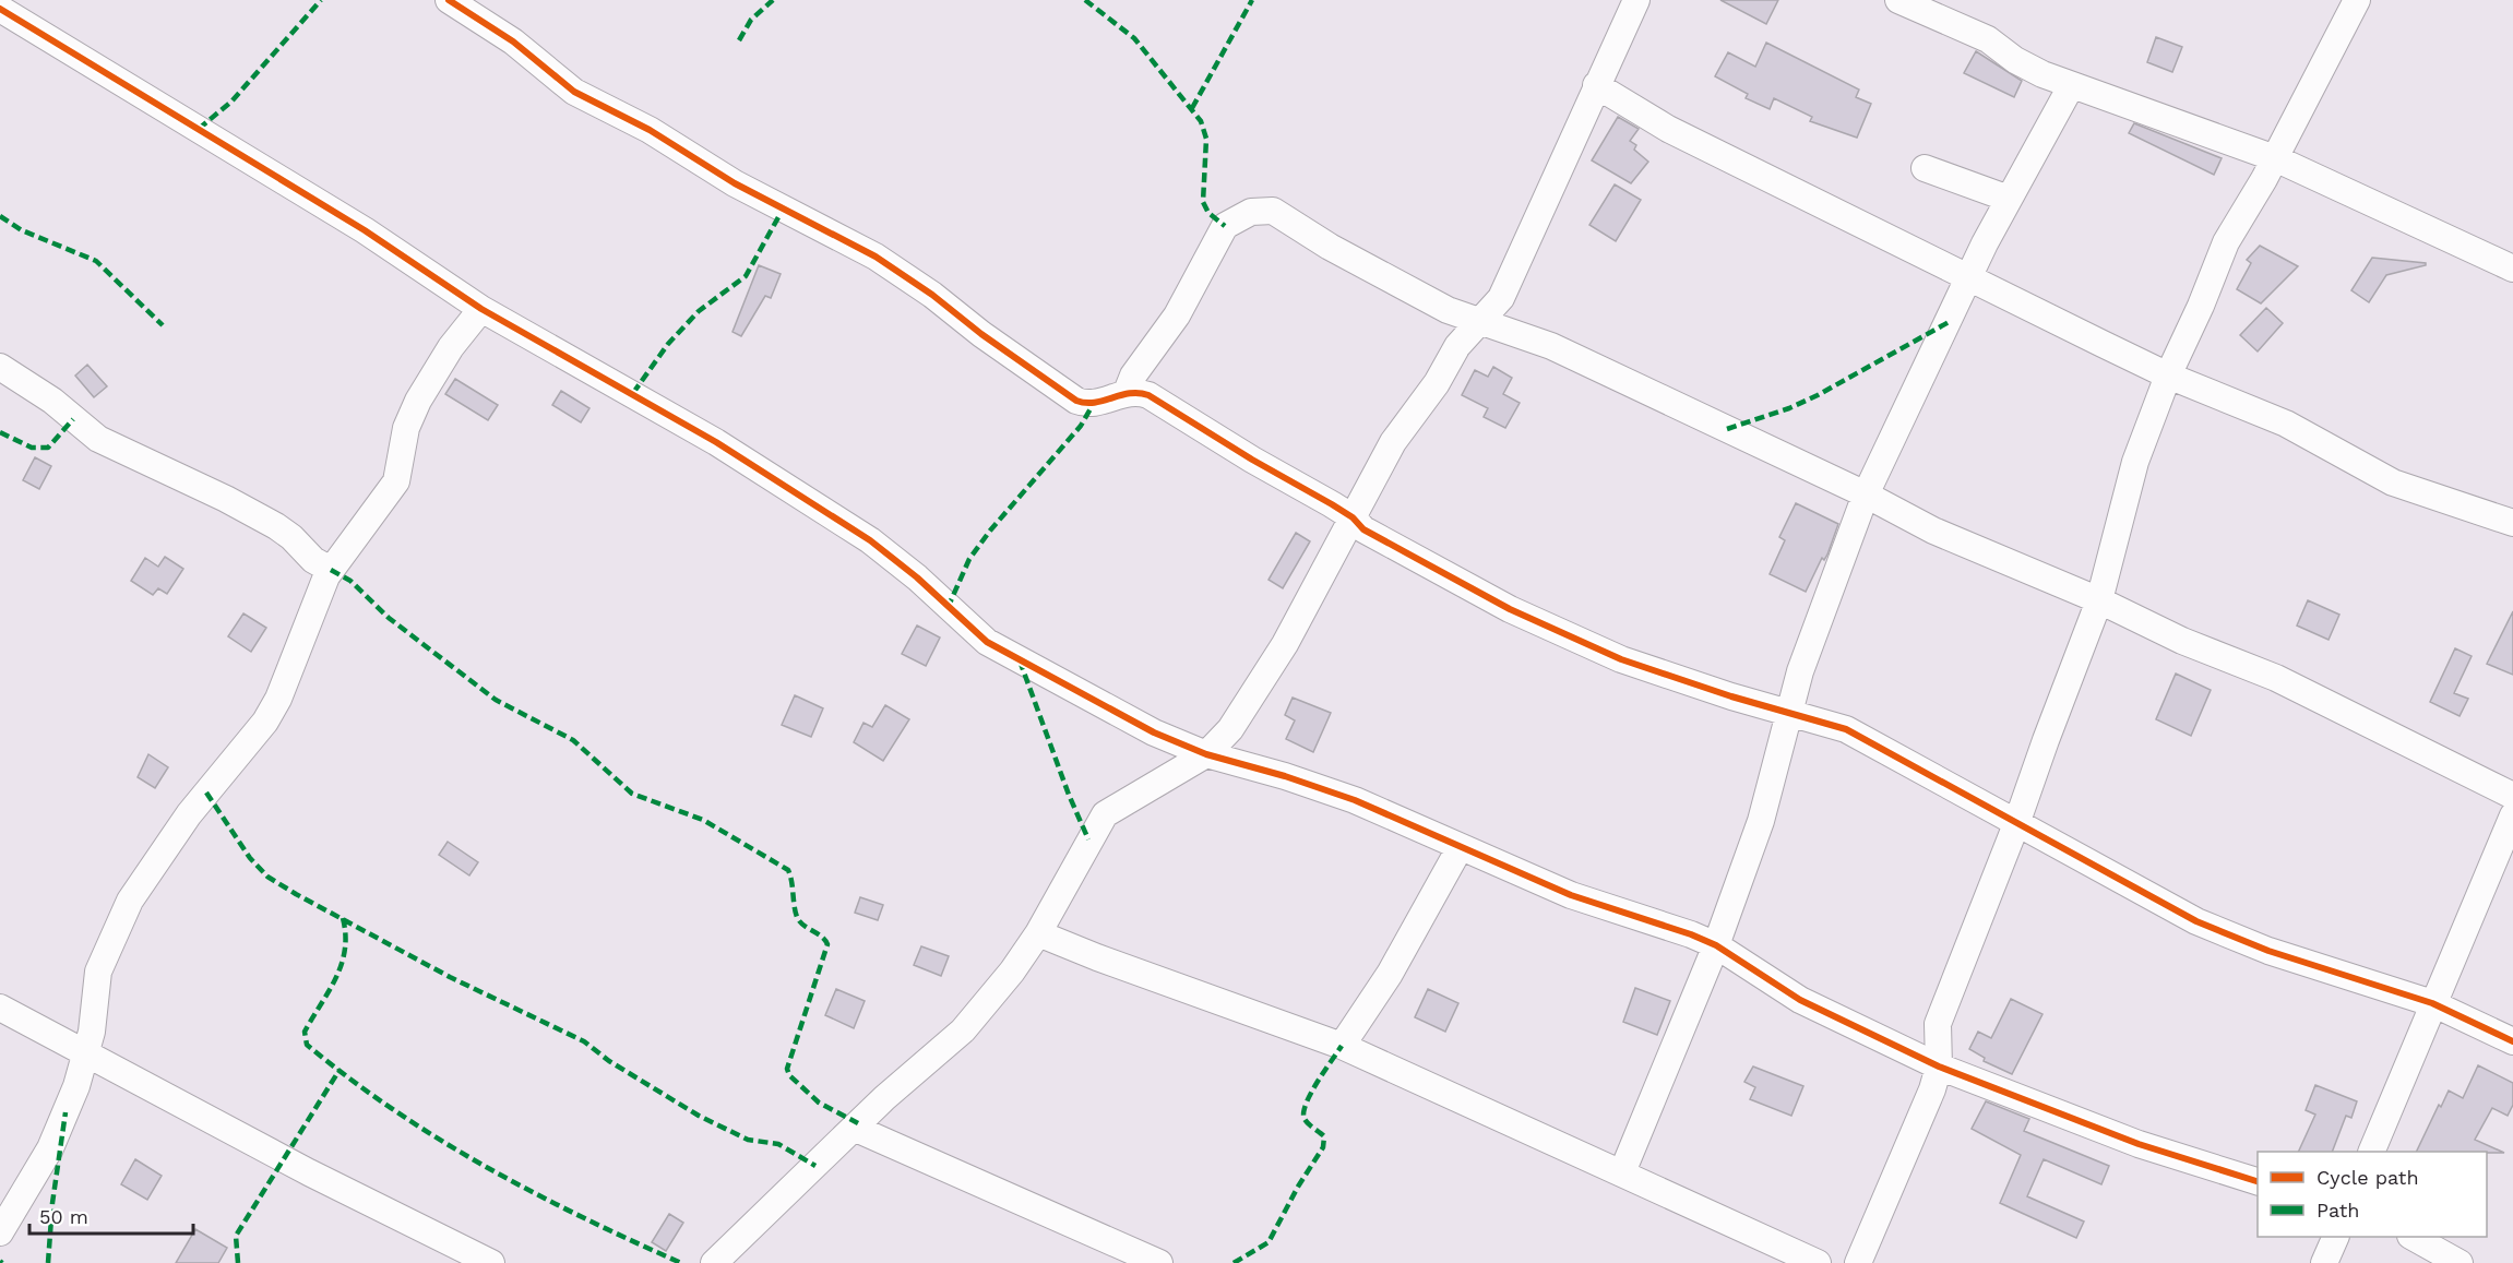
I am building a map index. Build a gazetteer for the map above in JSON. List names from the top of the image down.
{
  "legend": ["Cycle path", "Path"],
  "scale_bar": "50 m"
}
